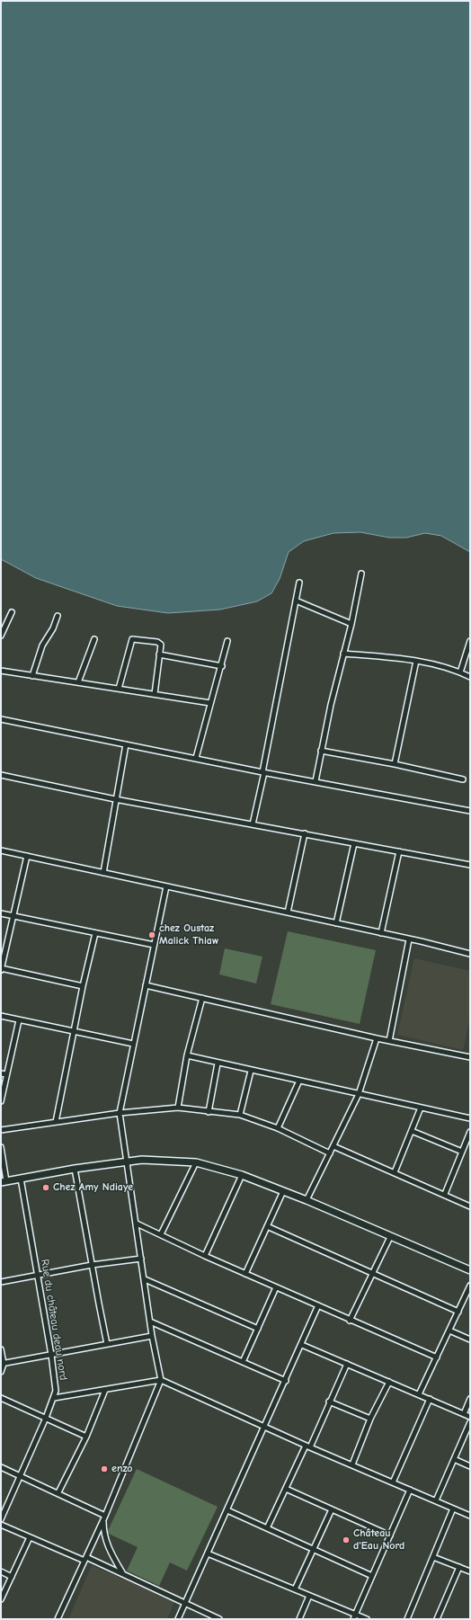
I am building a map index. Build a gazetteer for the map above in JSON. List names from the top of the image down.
{
  "streets": {
    "street": ["Rue du château deau nord"]
  },
  "places": [
    "chez Oustaz Malick Thiaw",
    "Chez Amy Ndiaye",
    "enzo",
    "Château d'Eau Nord"
  ]
}
